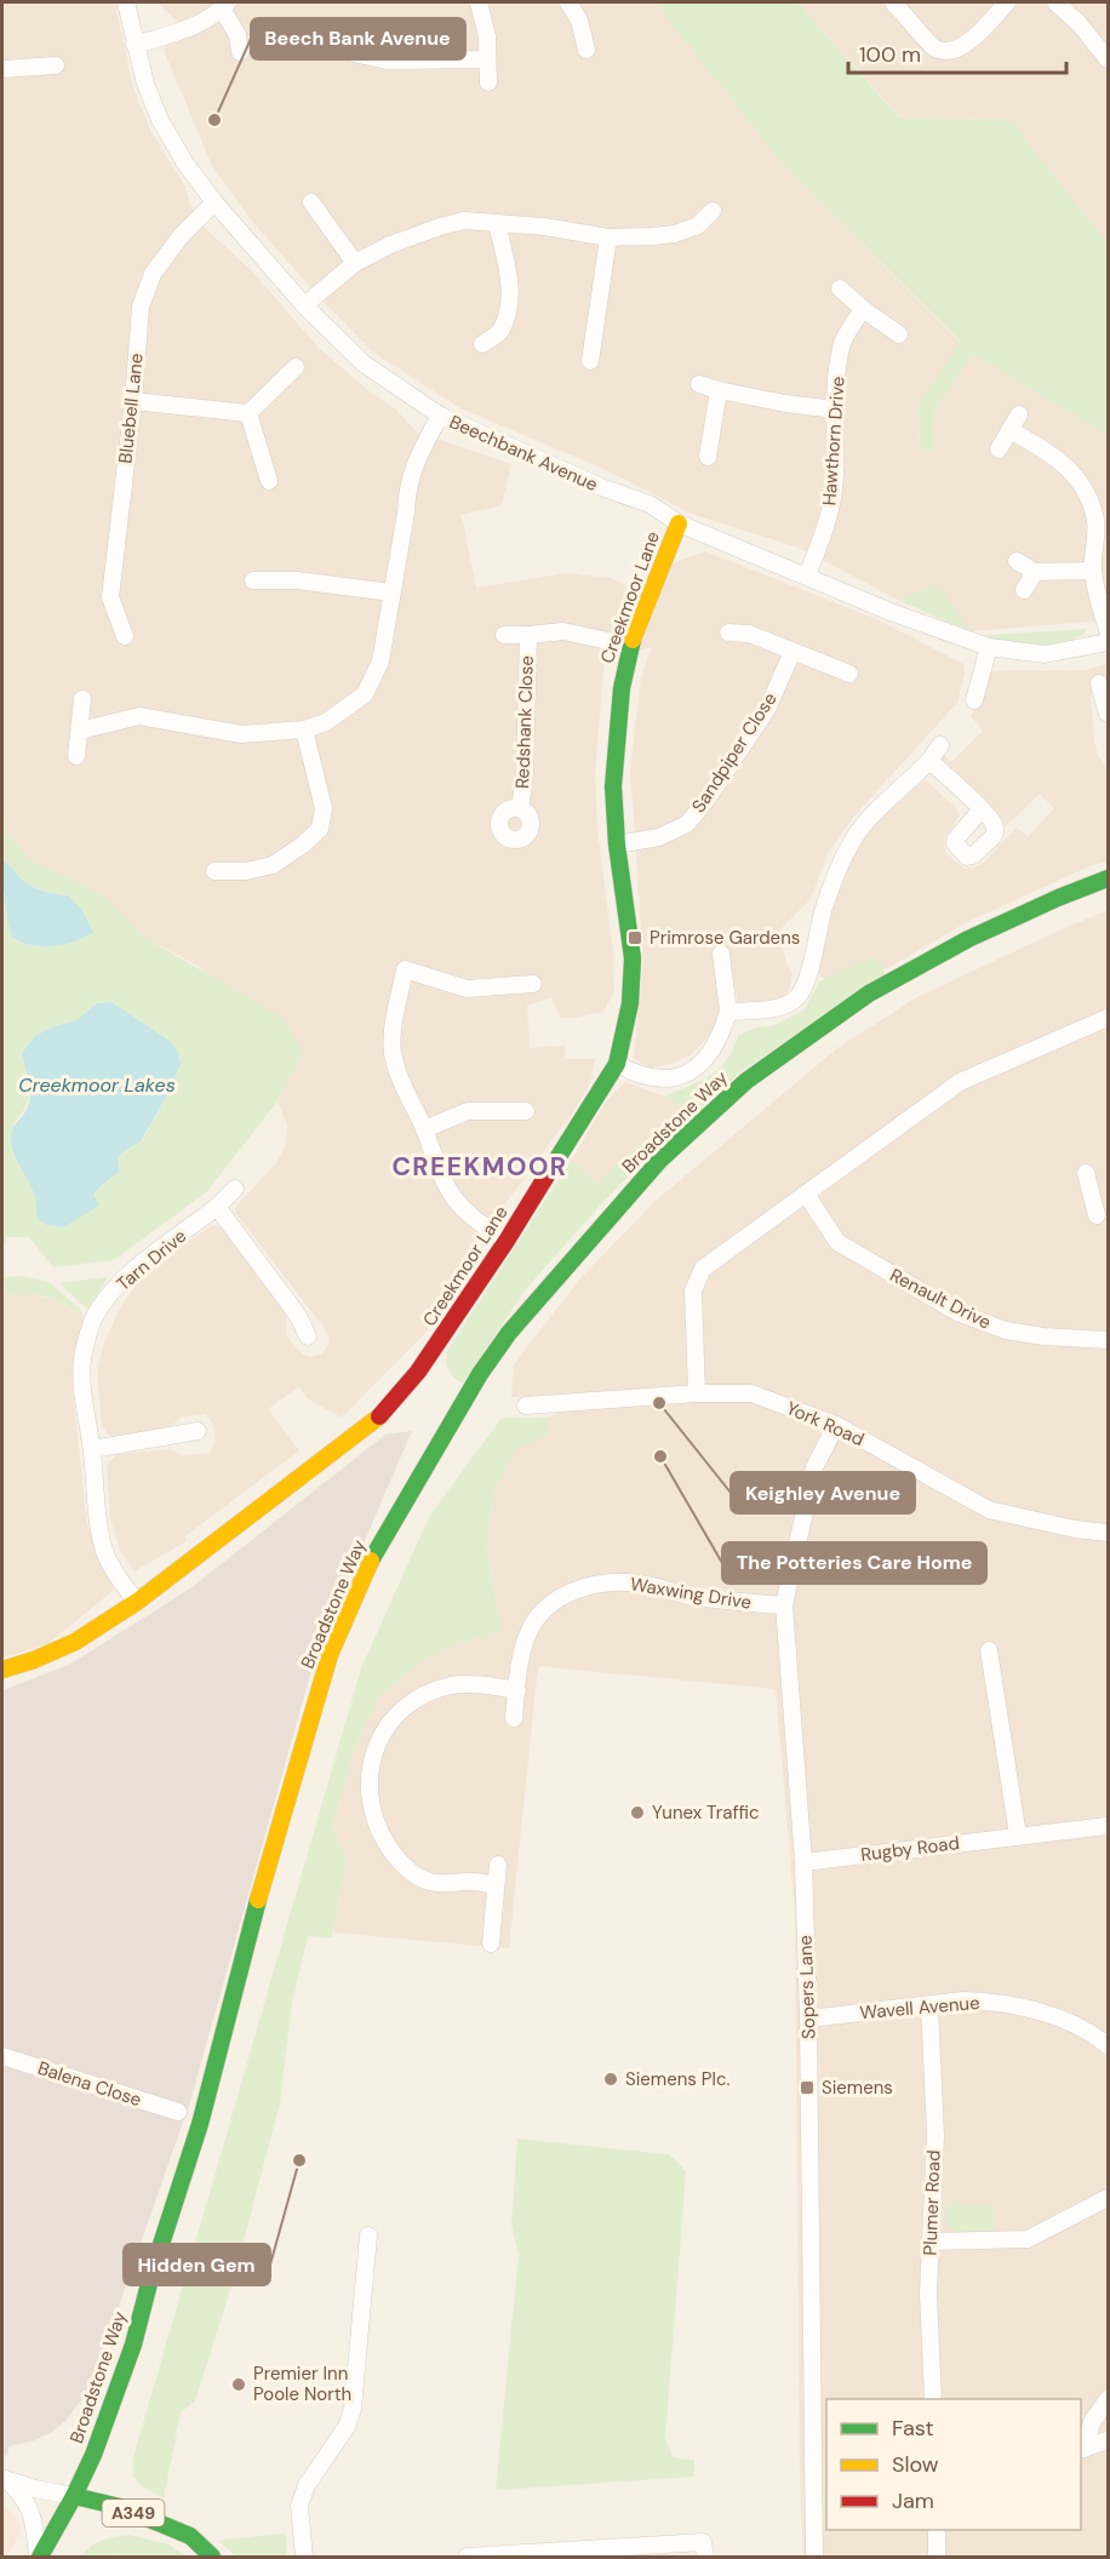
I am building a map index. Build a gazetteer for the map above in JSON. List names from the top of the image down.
{
  "streets": {
    "street": [
      "Bluebell Lane",
      "Hawthorn Drive",
      "Beechbank Avenue",
      "Creekmoor Lane",
      "Redshank Close",
      "Sandpiper Close",
      "Broadstone Way",
      "Tarn Drive",
      "Renault Drive",
      "York Road",
      "Waxwing Drive",
      "Rugby Road",
      "Sopers Lane",
      "Wavell Avenue",
      "Balena Close",
      "Plumer Road",
      "A349"
    ]
  },
  "crossings": [
    ["Bluebell Lane", "Beechbank Avenue"],
    ["Hawthorn Drive", "Beechbank Avenue"],
    ["Beechbank Avenue", "Creekmoor Lane"],
    ["Creekmoor Lane", "Redshank Close"],
    ["Creekmoor Lane", "Sandpiper Close"],
    ["Creekmoor Lane", "Tarn Drive"],
    ["Broadstone Way", "A349"],
    ["York Road", "Sopers Lane"],
    ["Waxwing Drive", "Sopers Lane"],
    ["Rugby Road", "Sopers Lane"],
    ["Sopers Lane", "Wavell Avenue"],
    ["Wavell Avenue", "Plumer Road"]
  ],
  "districts": ["CREEKMOOR"],
  "water": ["Creekmoor Lakes"],
  "places": {
    "other": [
      "Beech Bank Avenue",
      "Keighley Avenue",
      "The Potteries Care Home",
      "Yunex Traffic",
      "Siemens Plc.",
      "Hidden Gem",
      "Premier Inn Poole North"
    ],
    "transit": ["Primrose Gardens", "Siemens"]
  },
  "legend": ["Fast", "Slow", "Jam"],
  "scale_bar": "100 m"
}
